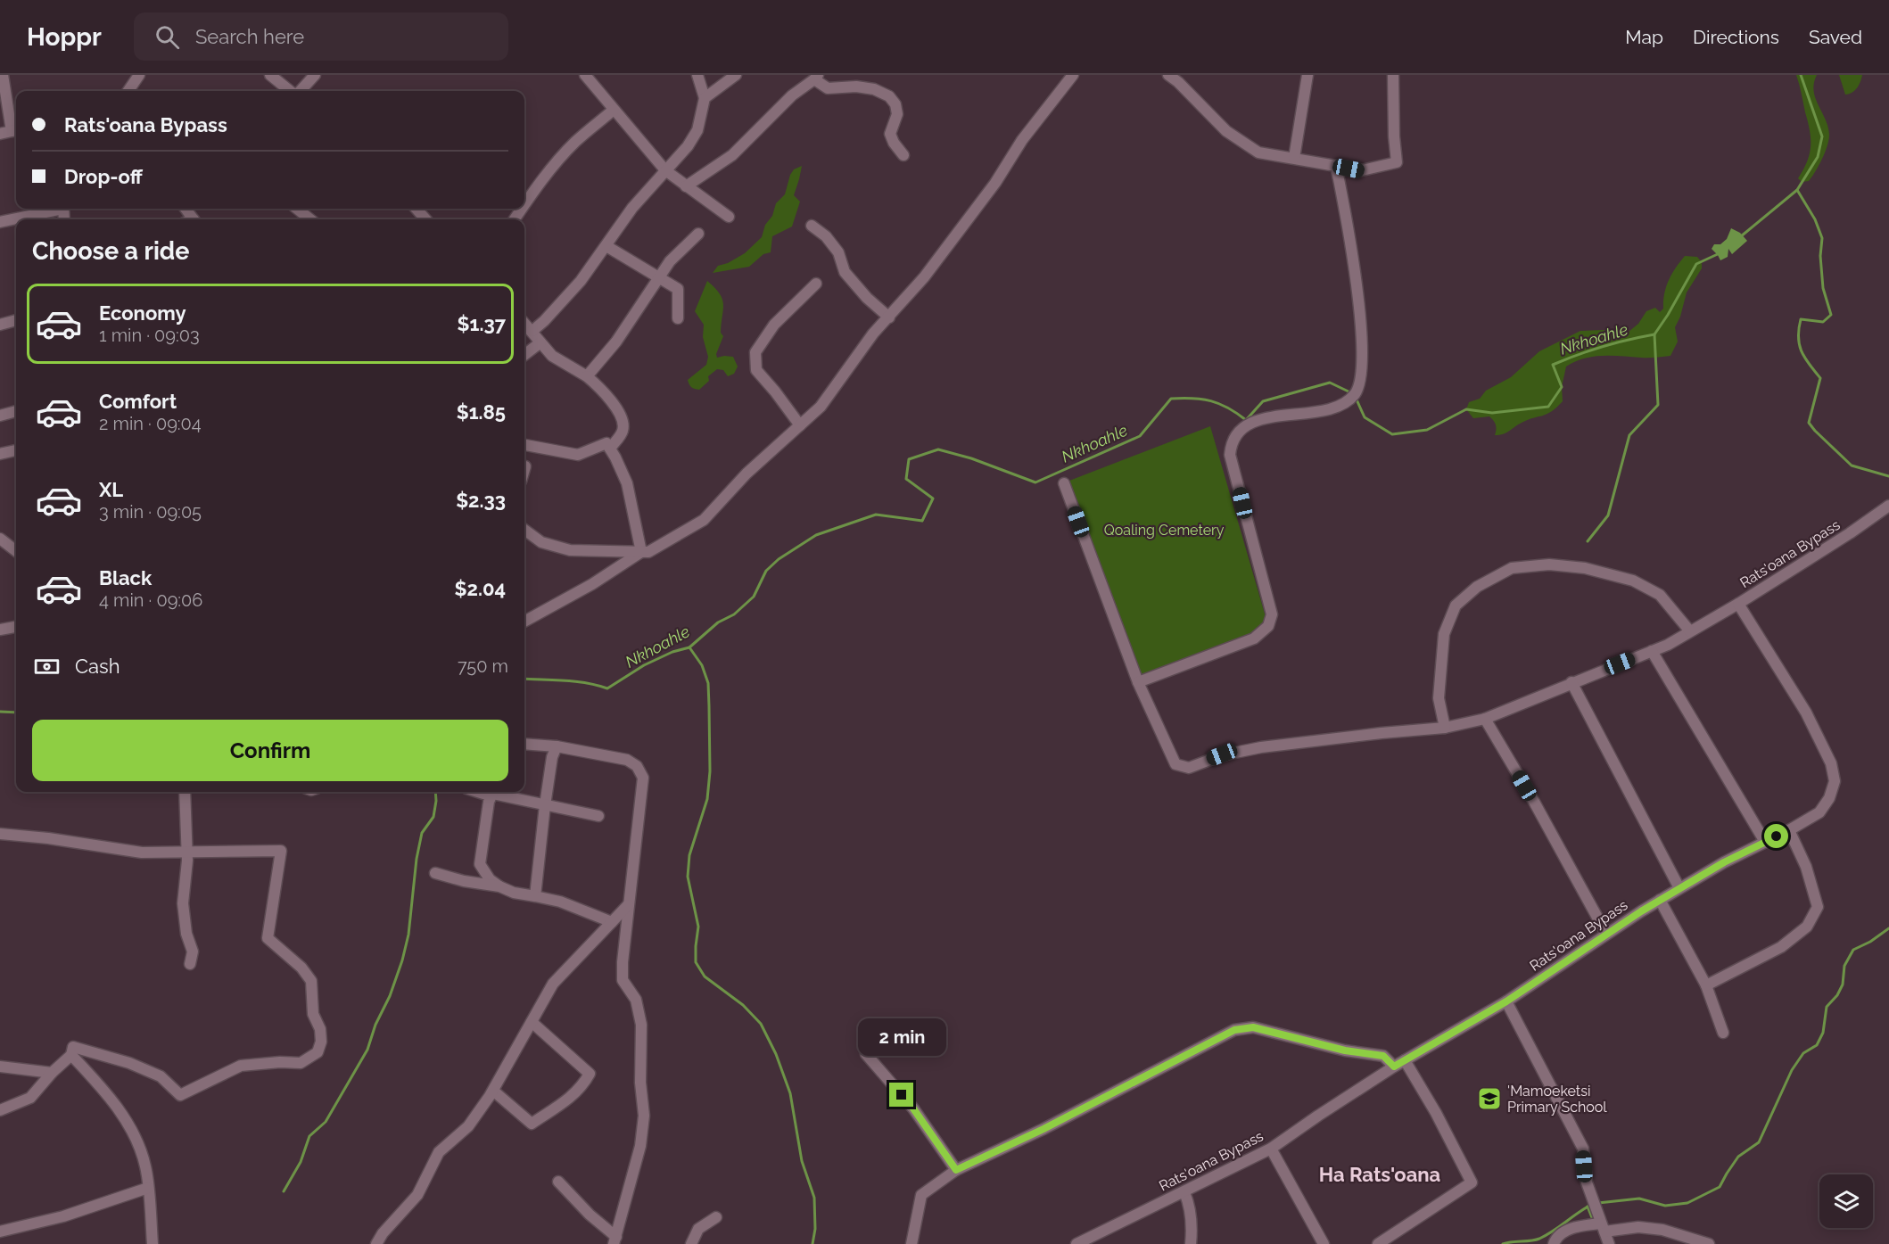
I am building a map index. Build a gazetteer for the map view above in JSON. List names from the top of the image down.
{
  "streets": {
    "street": ["Rats'oana Bypass"]
  },
  "districts": ["Ha Rats'oana"],
  "water": ["Nkhoahle"],
  "parks": ["Qoaling Cemetery"],
  "places": {
    "school or university": ["'Mamoeketsi Primary School"]
  },
  "page": {
    "header": "Hoppr",
    "search": "Search here",
    "nav": ["Map", "Directions", "Saved"],
    "banner": ["Rats'oana Bypass", "Drop-off"],
    "heading": "Choose a ride",
    "list": [
      {
        "name": "Economy",
        "note": "1 min · 09:03",
        "value": "$1.37"
      },
      {
        "name": "Comfort",
        "note": "2 min · 09:04",
        "value": "$1.85"
      },
      {
        "name": "XL",
        "note": "3 min · 09:05",
        "value": "$2.33"
      },
      {
        "name": "Black",
        "note": "4 min · 09:06",
        "value": "$2.04"
      }
    ],
    "pay": ["Cash", "750 m"],
    "buttons": "Confirm",
    "bubble": "2 min"
  }
}
